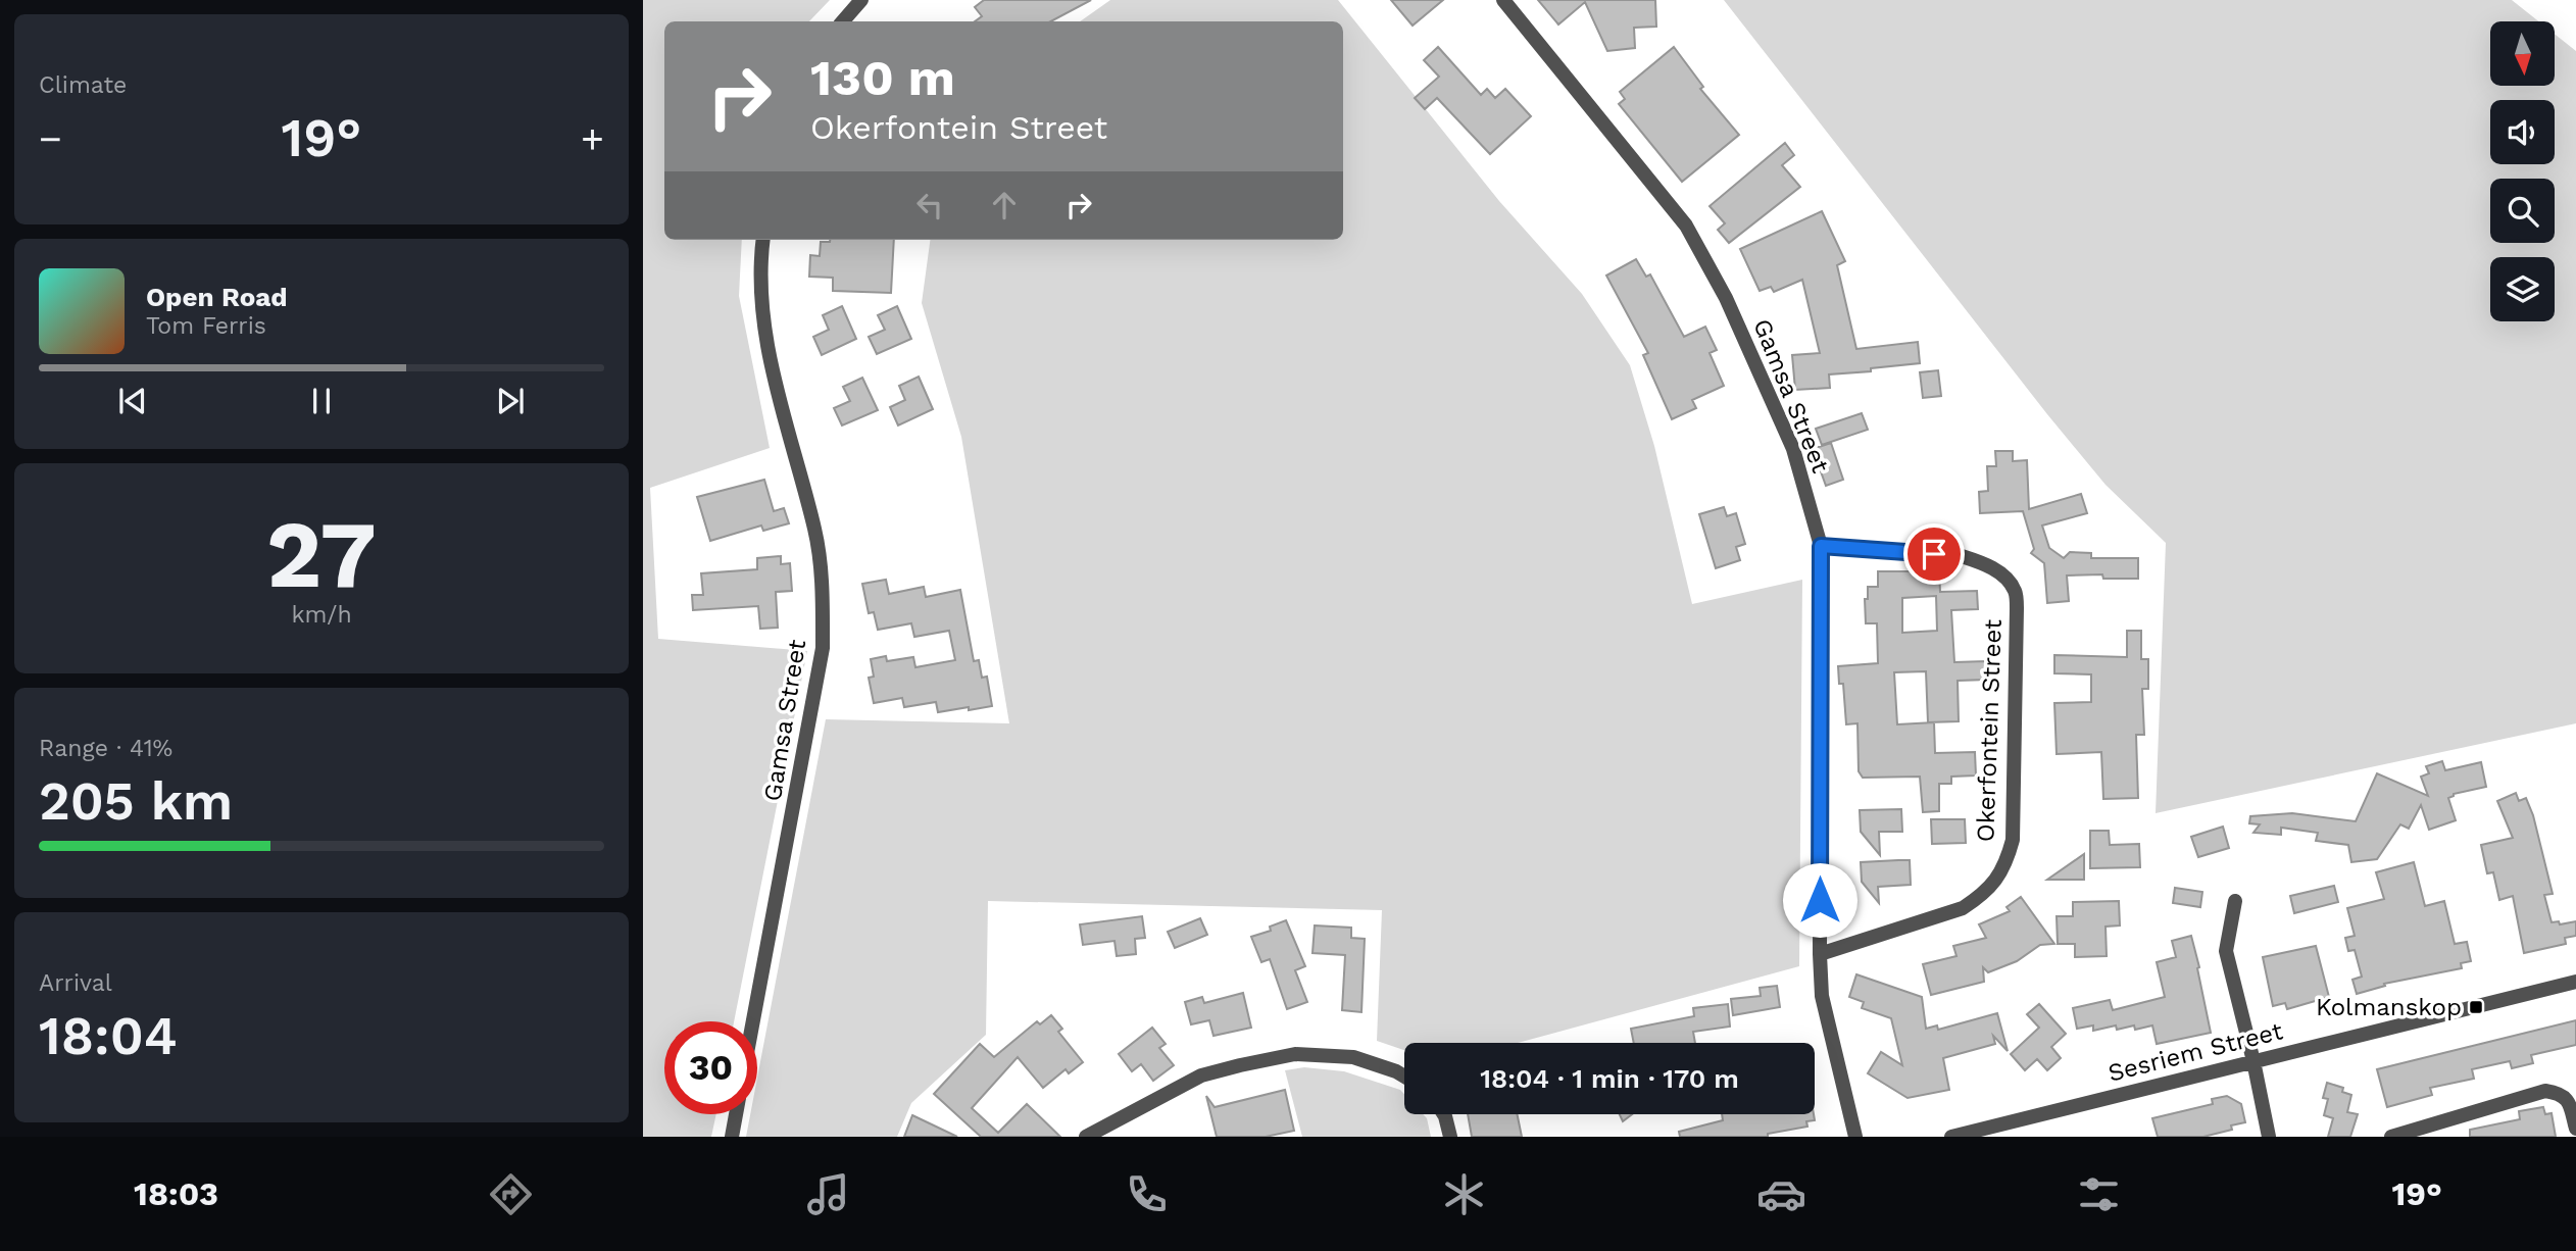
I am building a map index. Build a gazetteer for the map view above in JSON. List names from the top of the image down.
{
  "streets": {
    "street": ["Gamsa Street", "Okerfontein Street", "Sesriem Street"]
  },
  "crossings": [
    ["Gamsa Street", "Okerfontein Street"]
  ],
  "places": {
    "transit": ["Kolmanskop"]
  },
  "north": "bottom",
  "page": {
    "tile": [
      "Climate",
      ["27", "km/h"],
      ["Range · 41%", "205 km"],
      ["Arrival", "18:04"]
    ],
    "turn": ["130 m", "Okerfontein Street"],
    "heat": ["−", "19°", "+"],
    "song": ["Open Road", "Tom Ferris"],
    "limit": "30",
    "trip": "18:04 · 1 min · 170 m",
    "tabs": ["18:03", "19°"]
  }
}
